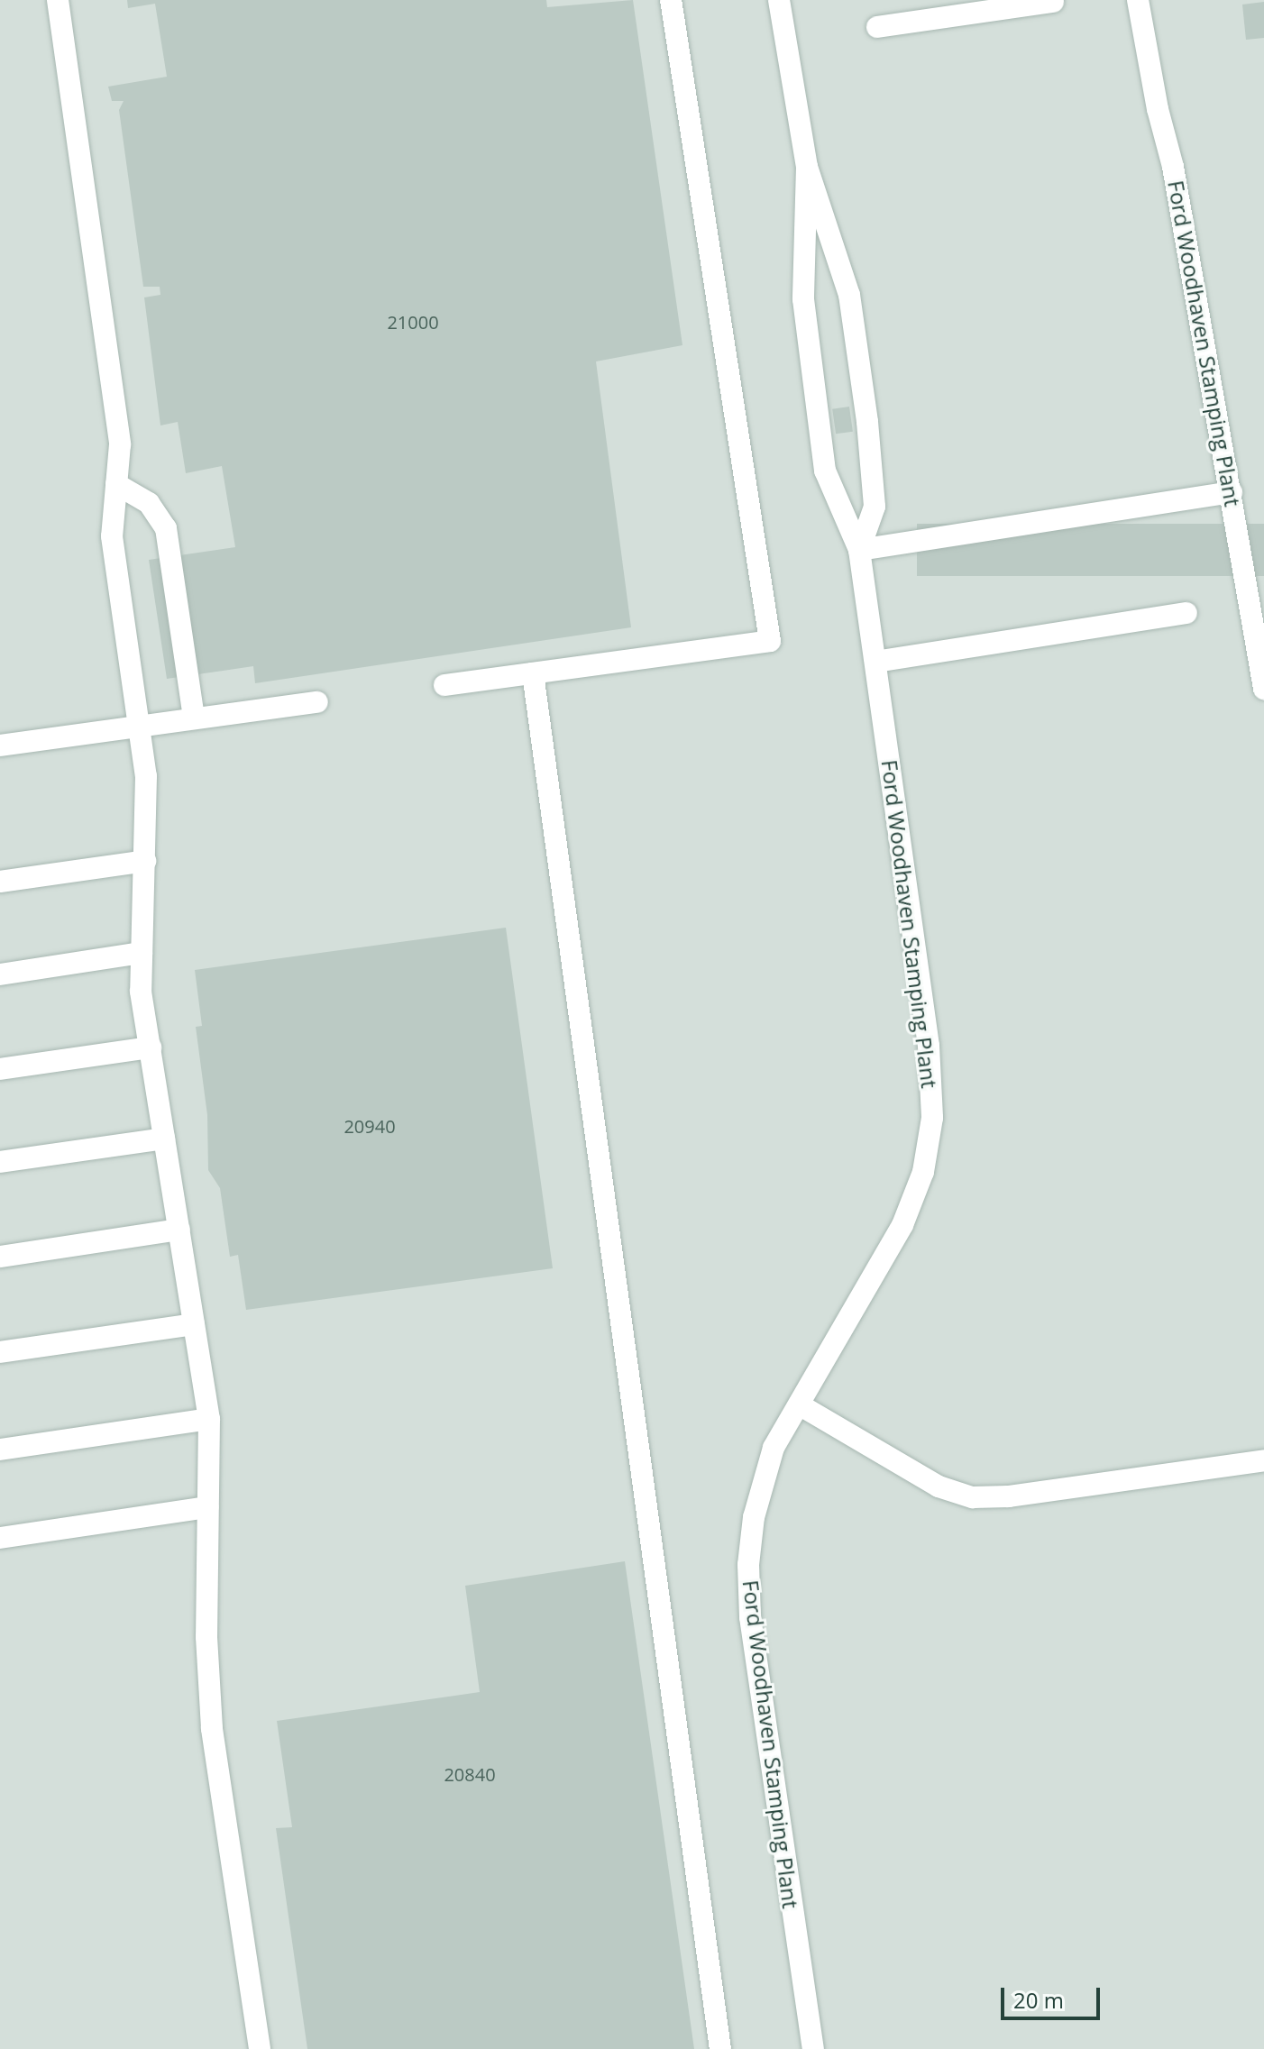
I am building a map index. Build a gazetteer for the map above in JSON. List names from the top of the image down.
{
  "streets": {
    "street": ["Ford Woodhaven Stamping Plant"]
  },
  "house_numbers": ["21000", "20940", "20840"],
  "scale_bar": "20 m"
}
